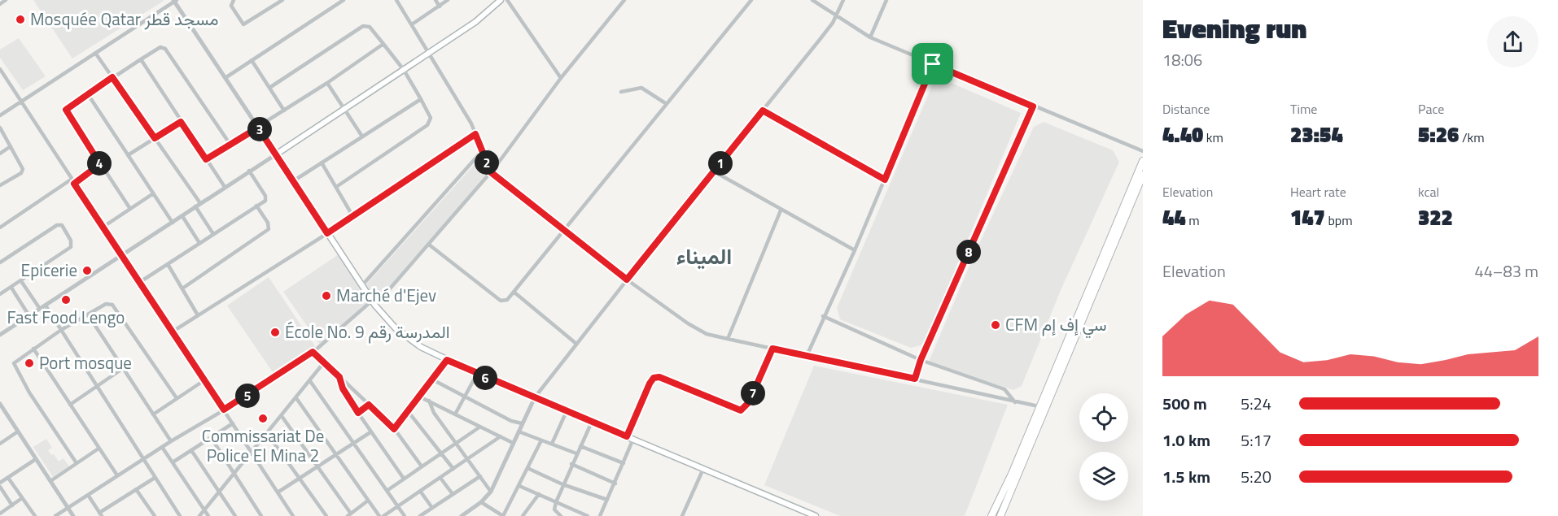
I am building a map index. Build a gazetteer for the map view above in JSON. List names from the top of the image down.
{
  "districts": ["الميناء"],
  "places": [
    "Mosquée Qatar مسجد قطر",
    "Epicerie",
    "Marché d'Ejev",
    "Fast Food Lengo",
    "CFM سي إف إم",
    "École No. 9 المدرسة رقم",
    "Port mosque",
    "Commissariat De Police El Mina 2"
  ],
  "page": {
    "heading": ["Evening run", "18:06"],
    "stats": [
      ["Distance", "4.40 km"],
      ["Time", "23:54"],
      ["Pace", "5:26 /km"],
      ["Elevation", "44 m"],
      ["Heart rate", "147 bpm"],
      ["kcal", "322"]
    ],
    "pins": [
      "3",
      "2",
      "1",
      "4",
      "8",
      "6",
      "7",
      "5"
    ],
    "chart": ["Elevation", "44–83 m"],
    "list": [
      {
        "name": "500 m",
        "note": "5:24"
      },
      {
        "name": "1.0 km",
        "note": "5:17"
      },
      {
        "name": "1.5 km",
        "note": "5:20"
      }
    ]
  }
}
